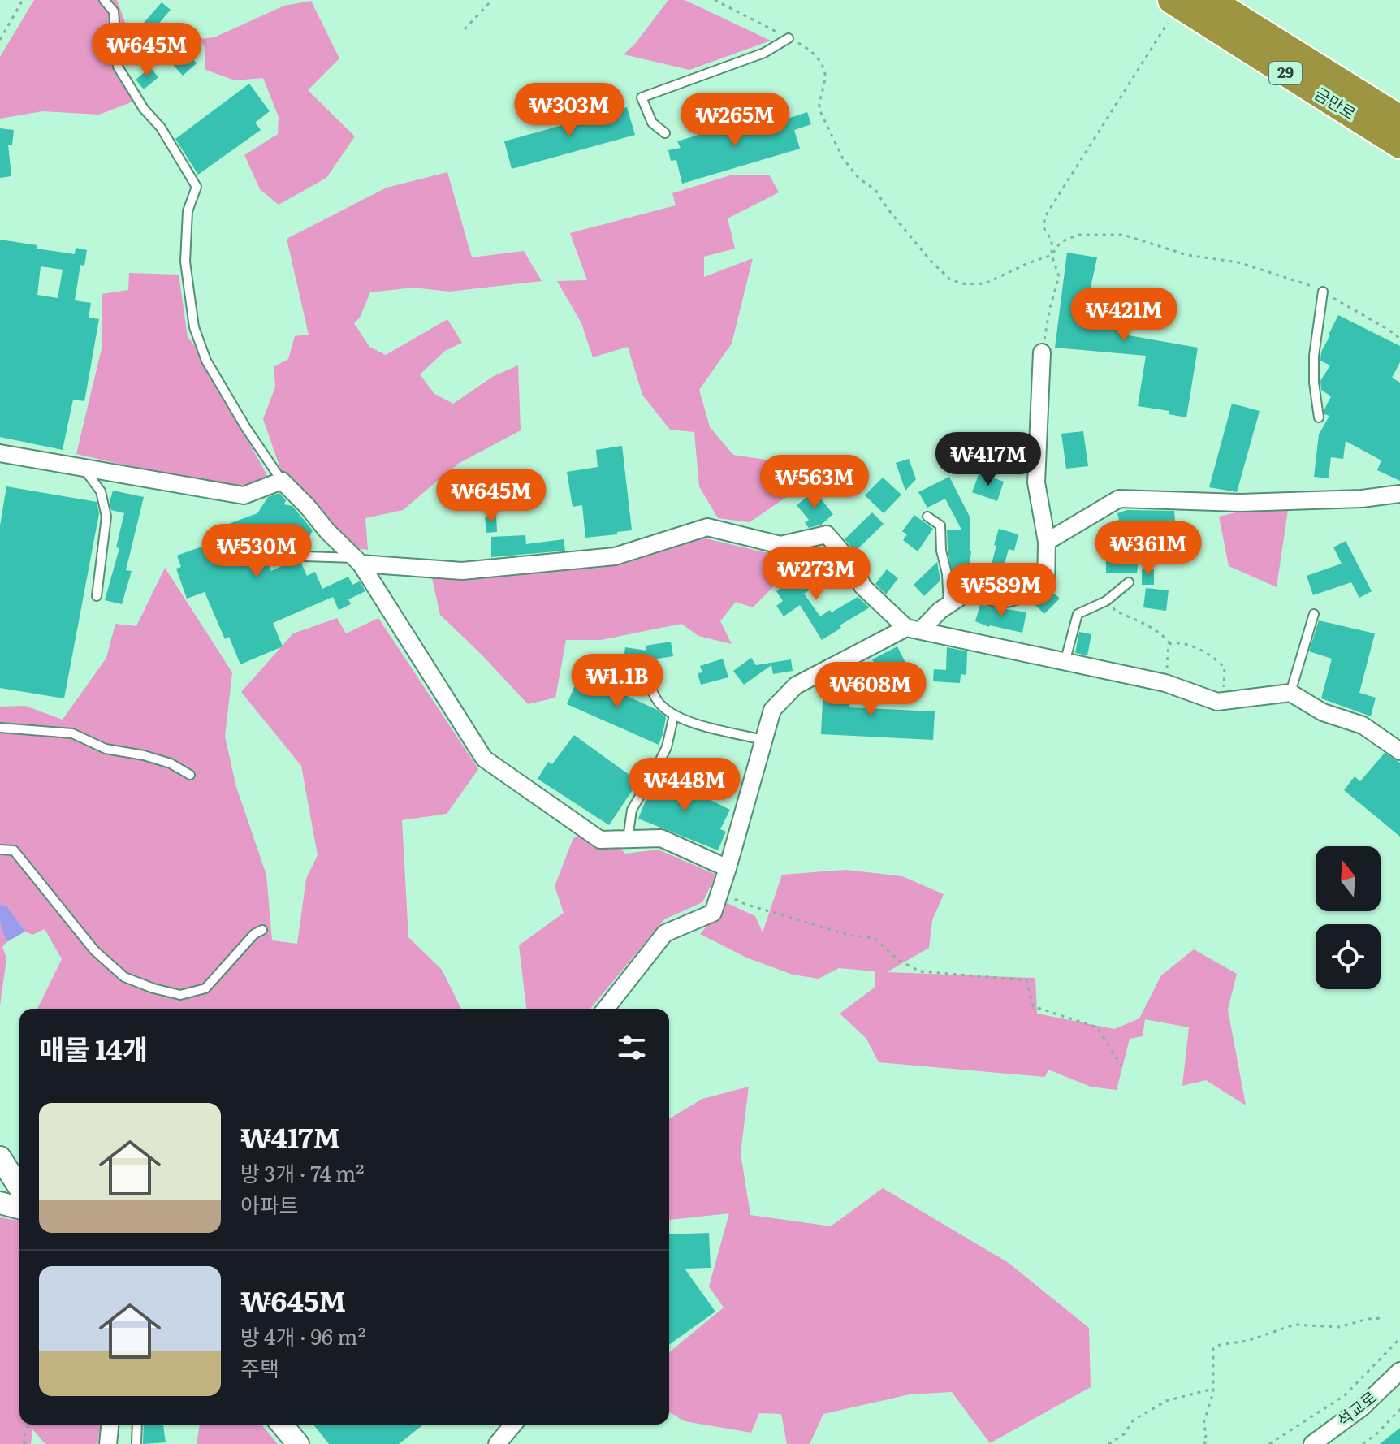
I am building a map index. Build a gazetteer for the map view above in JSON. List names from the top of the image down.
{
  "streets": {
    "highway": ["29", "금만로"],
    "street": ["석교로"]
  },
  "north": "top",
  "page": {
    "price": [
      "₩645M",
      "₩303M",
      "₩265M",
      "₩421M",
      "₩417M",
      "₩563M",
      "₩645M",
      "₩361M",
      "₩530M",
      "₩273M",
      "₩589M",
      "₩1.1B",
      "₩608M",
      "₩448M"
    ],
    "heading": "매물 14개",
    "list": [
      {
        "name": "₩417M",
        "note": "방 3개 · 74 m² · 아파트"
      },
      {
        "name": "₩645M",
        "note": "방 4개 · 96 m² · 주택"
      }
    ]
  }
}
